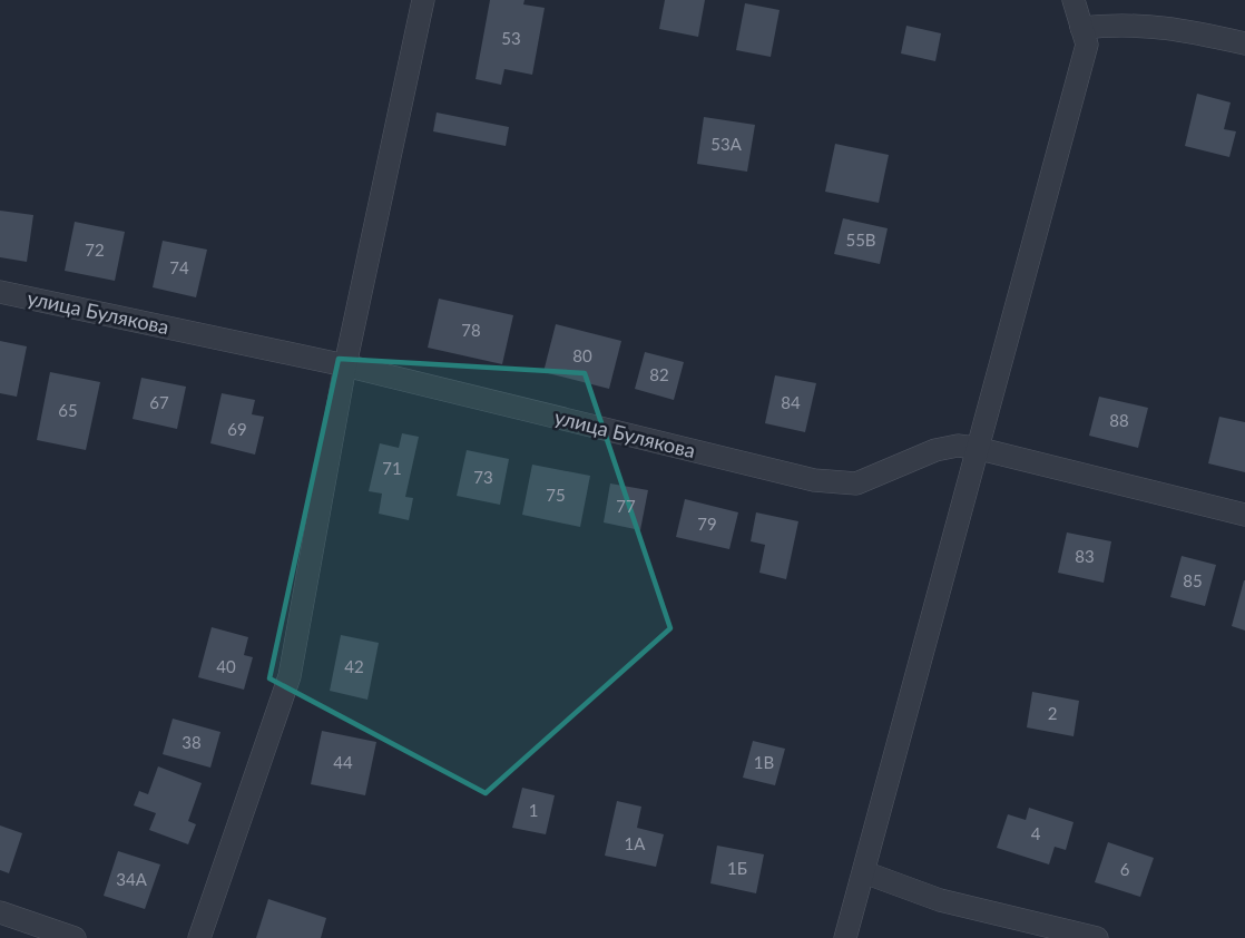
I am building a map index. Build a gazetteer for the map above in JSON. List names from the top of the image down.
{
  "streets": {
    "street": ["улица Булякова"]
  },
  "house_numbers": [
    "53",
    "53А",
    "55В",
    "72",
    "74",
    "78",
    "80",
    "82",
    "67",
    "84",
    "65",
    "88",
    "69",
    "71",
    "73",
    "75",
    "77",
    "79",
    "83",
    "85",
    "40",
    "42",
    "2",
    "38",
    "44",
    "1В",
    "1",
    "4",
    "1А",
    "1Б",
    "6",
    "34А"
  ]
}
